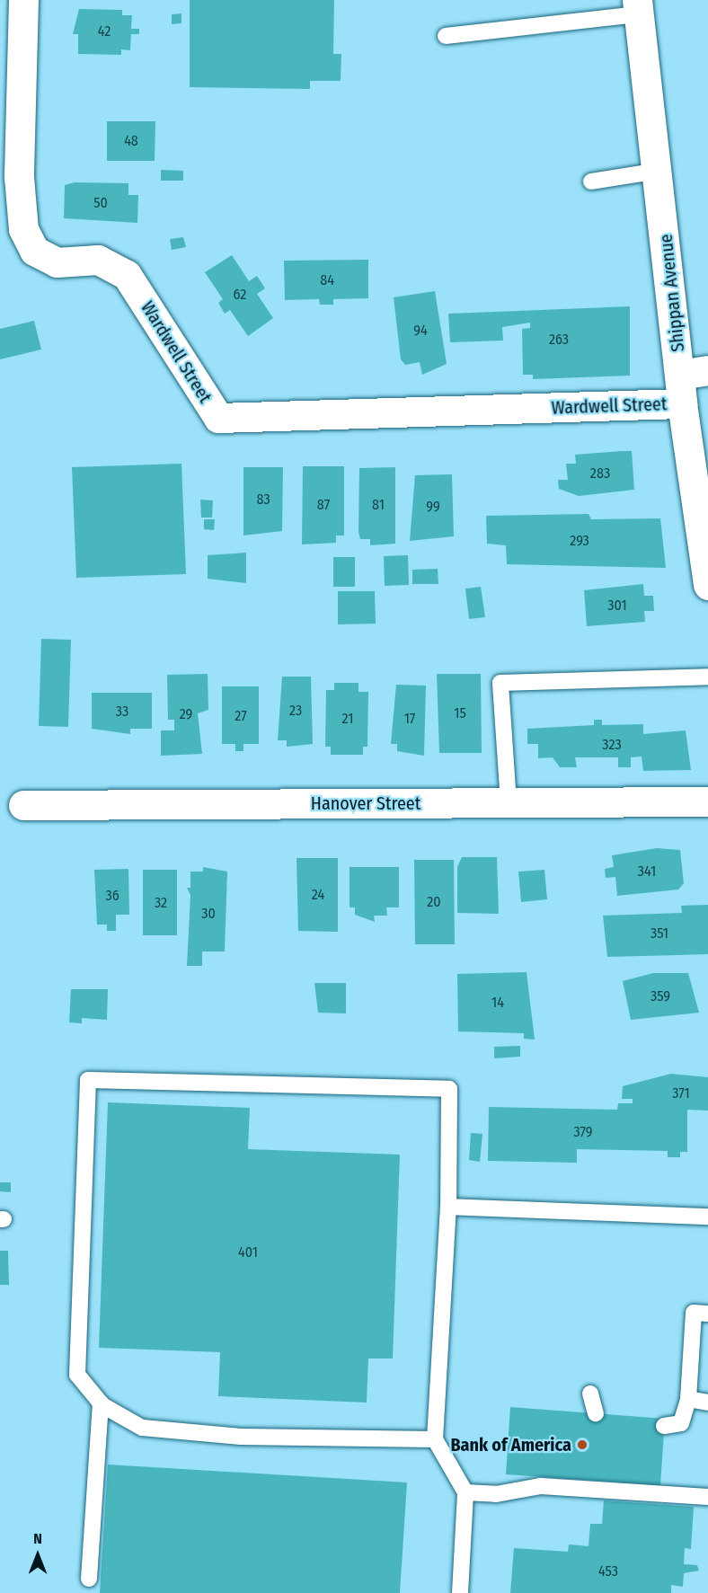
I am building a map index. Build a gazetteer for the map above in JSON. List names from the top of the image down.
{
  "streets": {
    "street": ["Shippan Avenue", "Wardwell Street", "Hanover Street"]
  },
  "crossings": [
    ["Shippan Avenue", "Wardwell Street"]
  ],
  "places": ["Bank of America"],
  "house_numbers": [
    "42",
    "48",
    "50",
    "84",
    "62",
    "94",
    "263",
    "283",
    "83",
    "87",
    "81",
    "99",
    "293",
    "301",
    "23",
    "33",
    "15",
    "29",
    "27",
    "21",
    "17",
    "323",
    "341",
    "24",
    "36",
    "20",
    "32",
    "30",
    "351",
    "359",
    "14",
    "371",
    "379",
    "401",
    "453"
  ],
  "north": "top"
}
